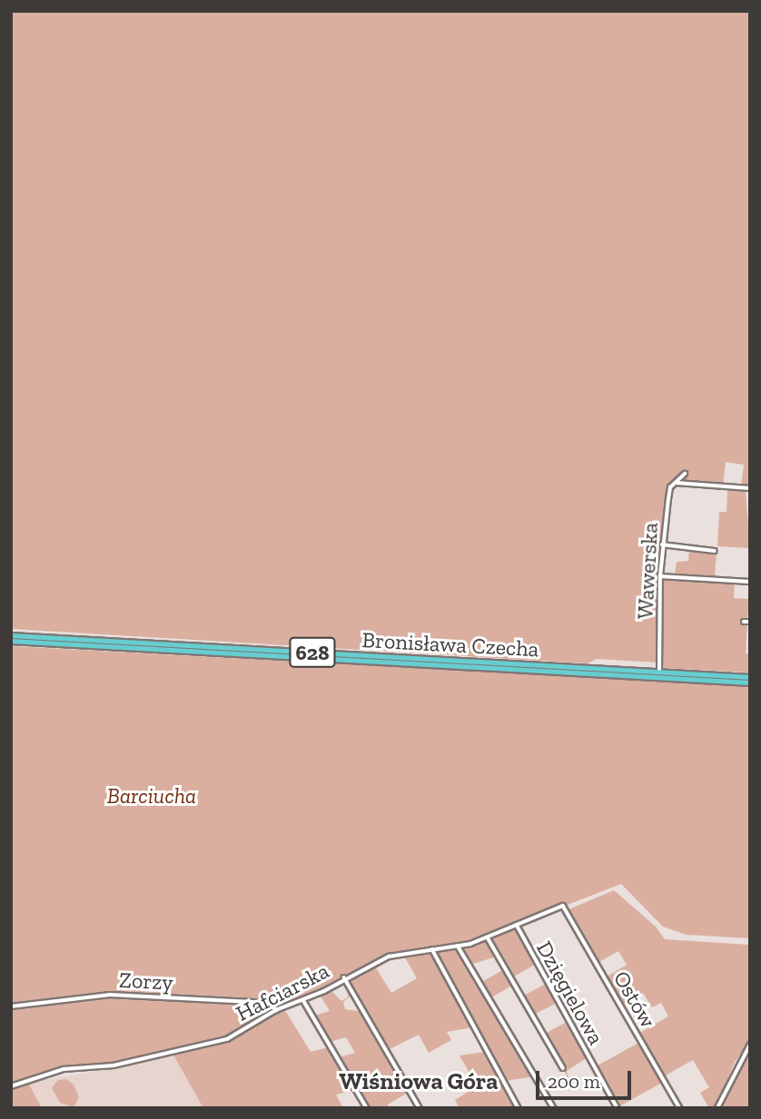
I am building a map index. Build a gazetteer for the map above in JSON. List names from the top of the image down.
{
  "streets": {
    "main road": ["Bronisława Czecha", "628"],
    "street": [
      "Wawerska",
      "Zorzy",
      "Hafciarska",
      "Dzięgielowa",
      "Ostów"
    ]
  },
  "crossings": [
    ["Wawerska", "Bronisława Czecha"],
    ["Wawerska", "628"],
    ["Bronisława Czecha", "628"],
    ["Zorzy", "Hafciarska"],
    ["Hafciarska", "Dzięgielowa"],
    ["Hafciarska", "Ostów"]
  ],
  "districts": ["Wiśniowa Góra"],
  "parks": ["Barciucha"],
  "scale_bar": "200 m"
}
